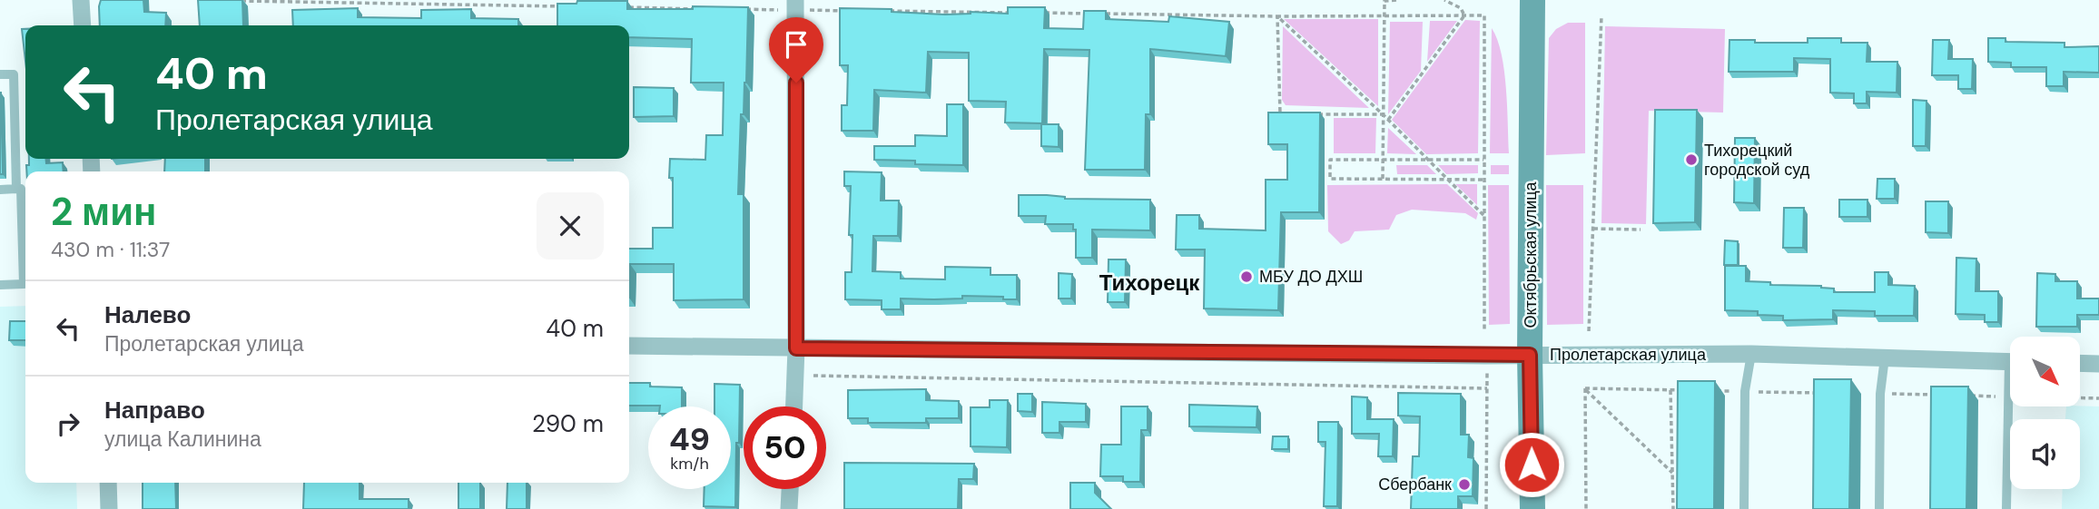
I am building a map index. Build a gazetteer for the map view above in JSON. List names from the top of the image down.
{
  "streets": {
    "main road": ["Октябрьская улица"],
    "street": ["Пролетарская улица"]
  },
  "crossings": [
    ["Октябрьская улица", "Пролетарская улица"]
  ],
  "districts": ["Тихорецк"],
  "places": ["Тихорецкий городской суд", "МБУ ДО ДХШ", "Сбербанк"],
  "north": "bottom right",
  "page": {
    "turn": ["40 m", "Пролетарская улица"],
    "heading": ["2 мин", "430 m · 11:37"],
    "list": [
      {
        "name": "Налево",
        "note": "Пролетарская улица",
        "value": "40 m"
      },
      {
        "name": "Направо",
        "note": "улица Калинина",
        "value": "290 m"
      }
    ],
    "speed": "49 km/h",
    "limit": "50"
  }
}
